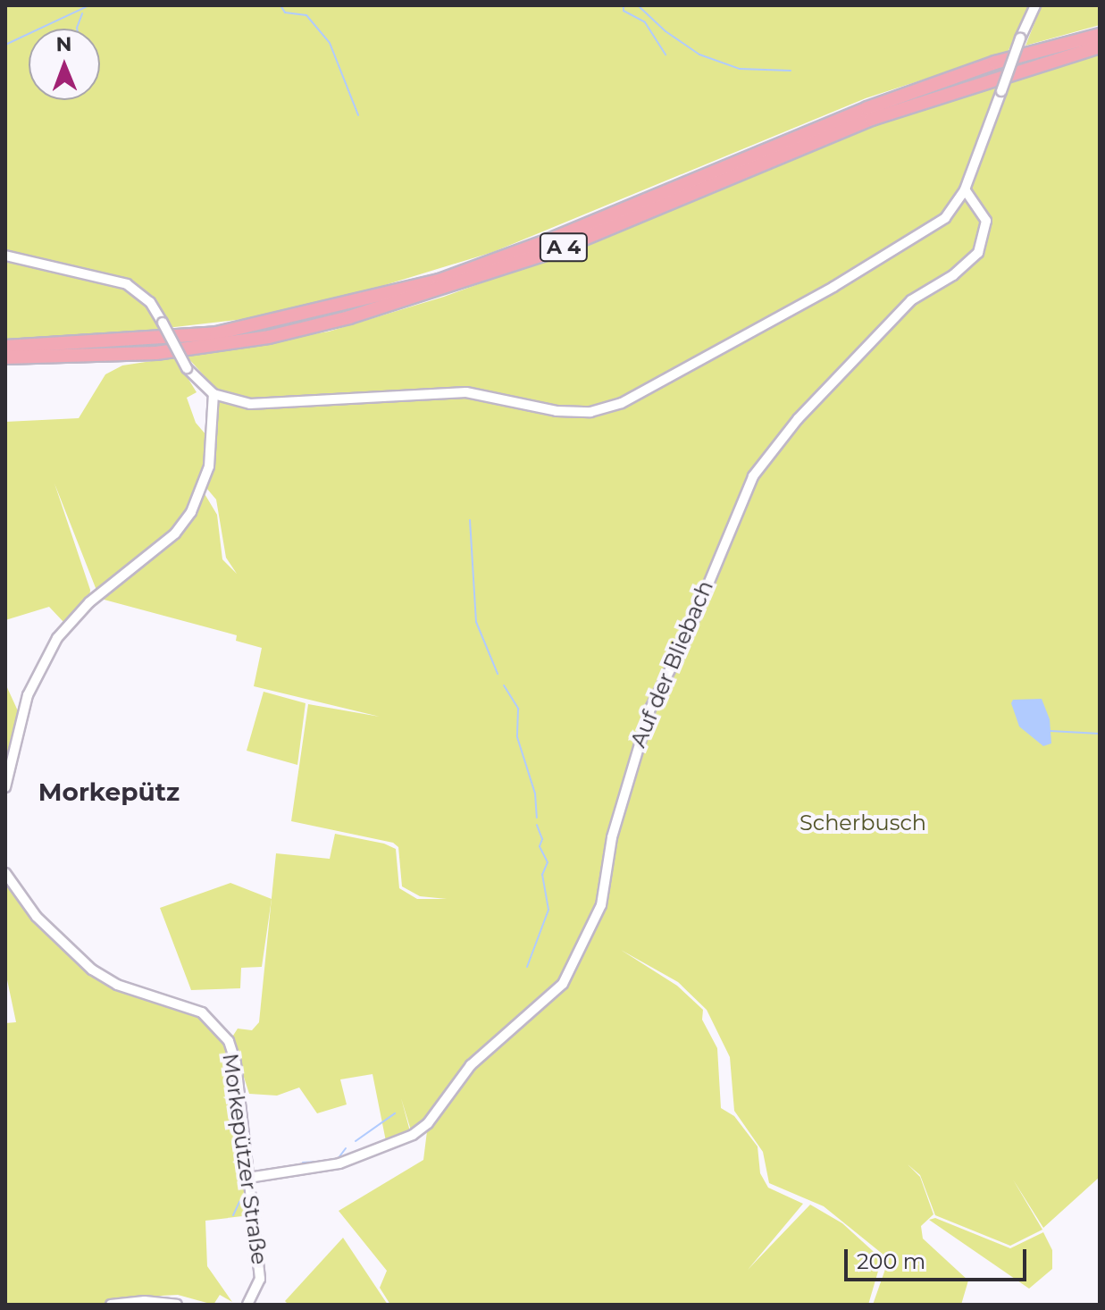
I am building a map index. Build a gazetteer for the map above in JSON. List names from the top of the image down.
{
  "streets": {
    "highway": ["A 4"],
    "street": ["Auf der Bliebach", "Morkepützer Straße"]
  },
  "crossings": [
    ["Auf der Bliebach", "Morkepützer Straße"]
  ],
  "districts": ["Morkepütz"],
  "parks": ["Scherbusch"],
  "scale_bar": "200 m",
  "north": "top"
}
